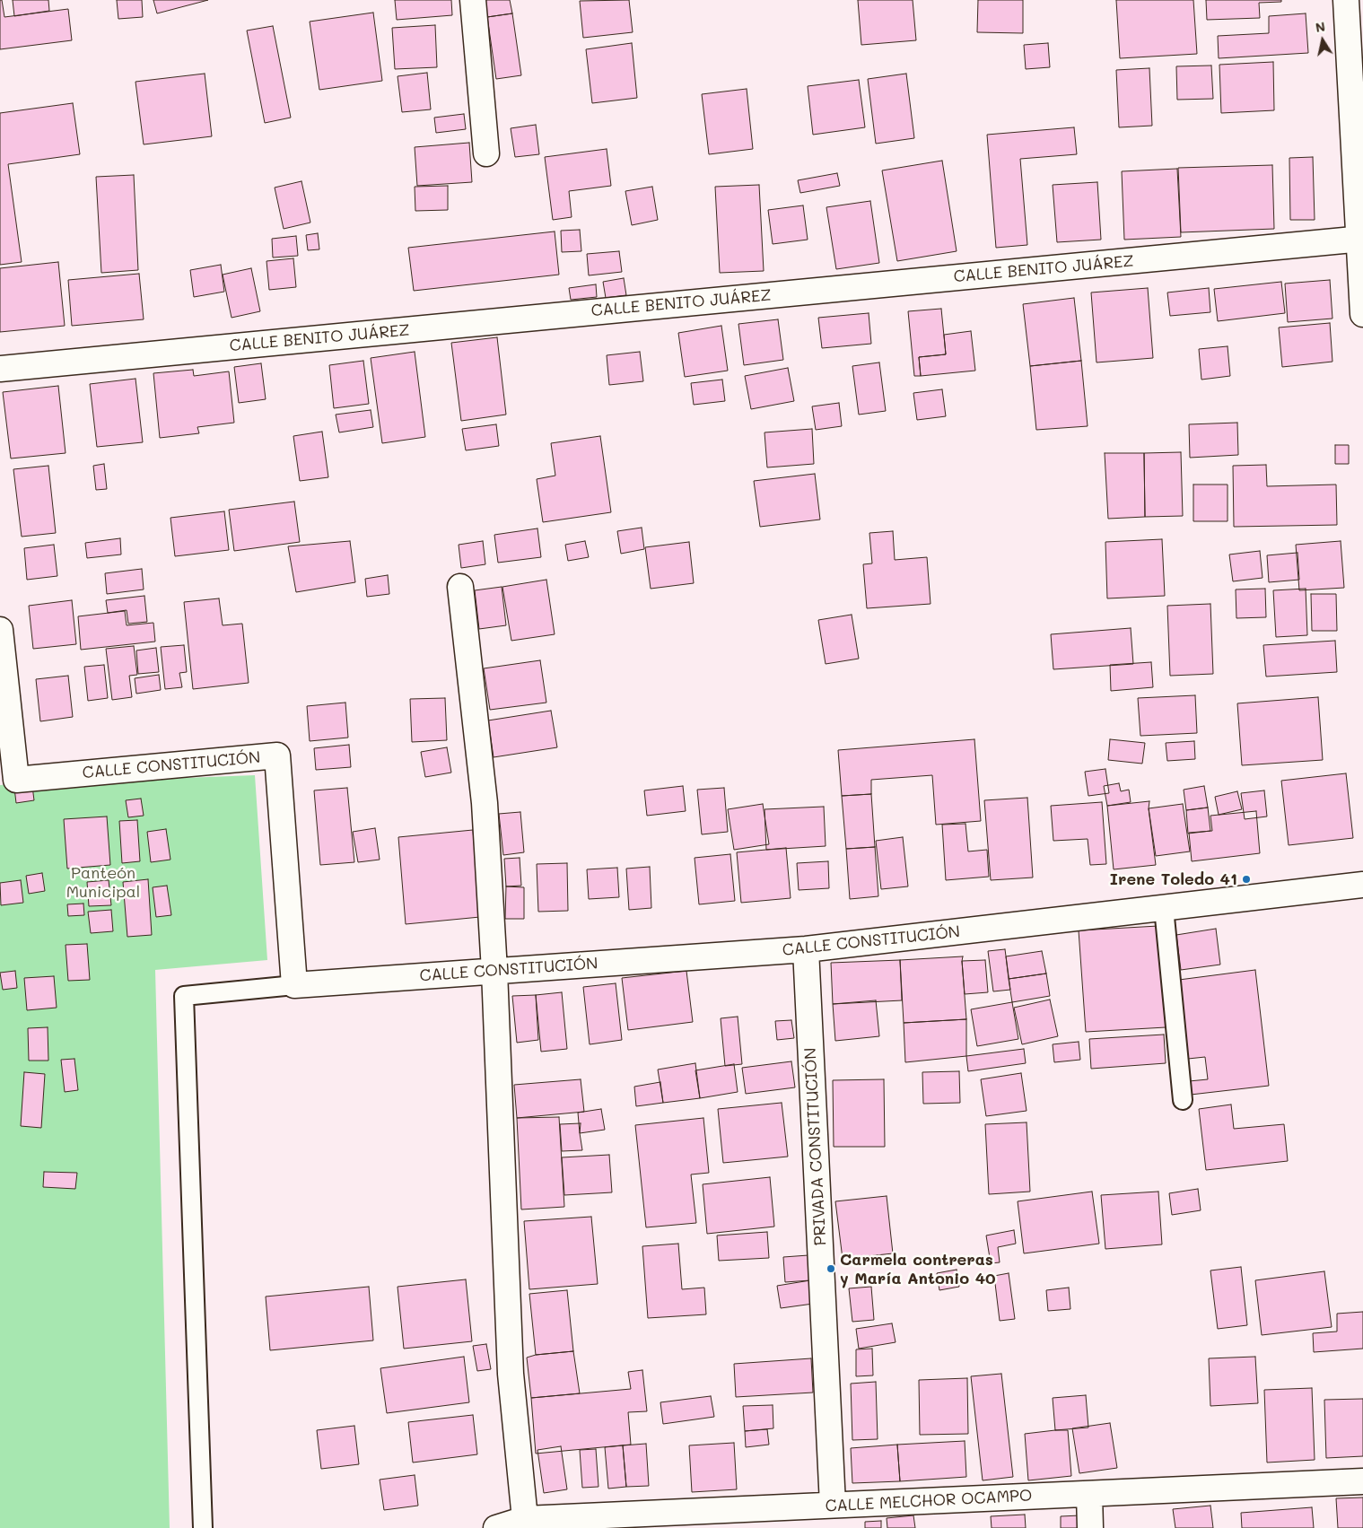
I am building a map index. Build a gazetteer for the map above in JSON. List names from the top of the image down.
{
  "streets": {
    "street": [
      "CALLE BENITO JUÁREZ",
      "CALLE CONSTITUCIÓN",
      "PRIVADA CONSTITUCIÓN",
      "CALLE MELCHOR OCAMPO"
    ]
  },
  "crossings": [
    ["CALLE CONSTITUCIÓN", "PRIVADA CONSTITUCIÓN"],
    ["PRIVADA CONSTITUCIÓN", "CALLE MELCHOR OCAMPO"]
  ],
  "parks": ["Panteón Municipal"],
  "places": ["Irene Toledo 41", "Carmela contreras y María Antonio 40"],
  "north": "top"
}
